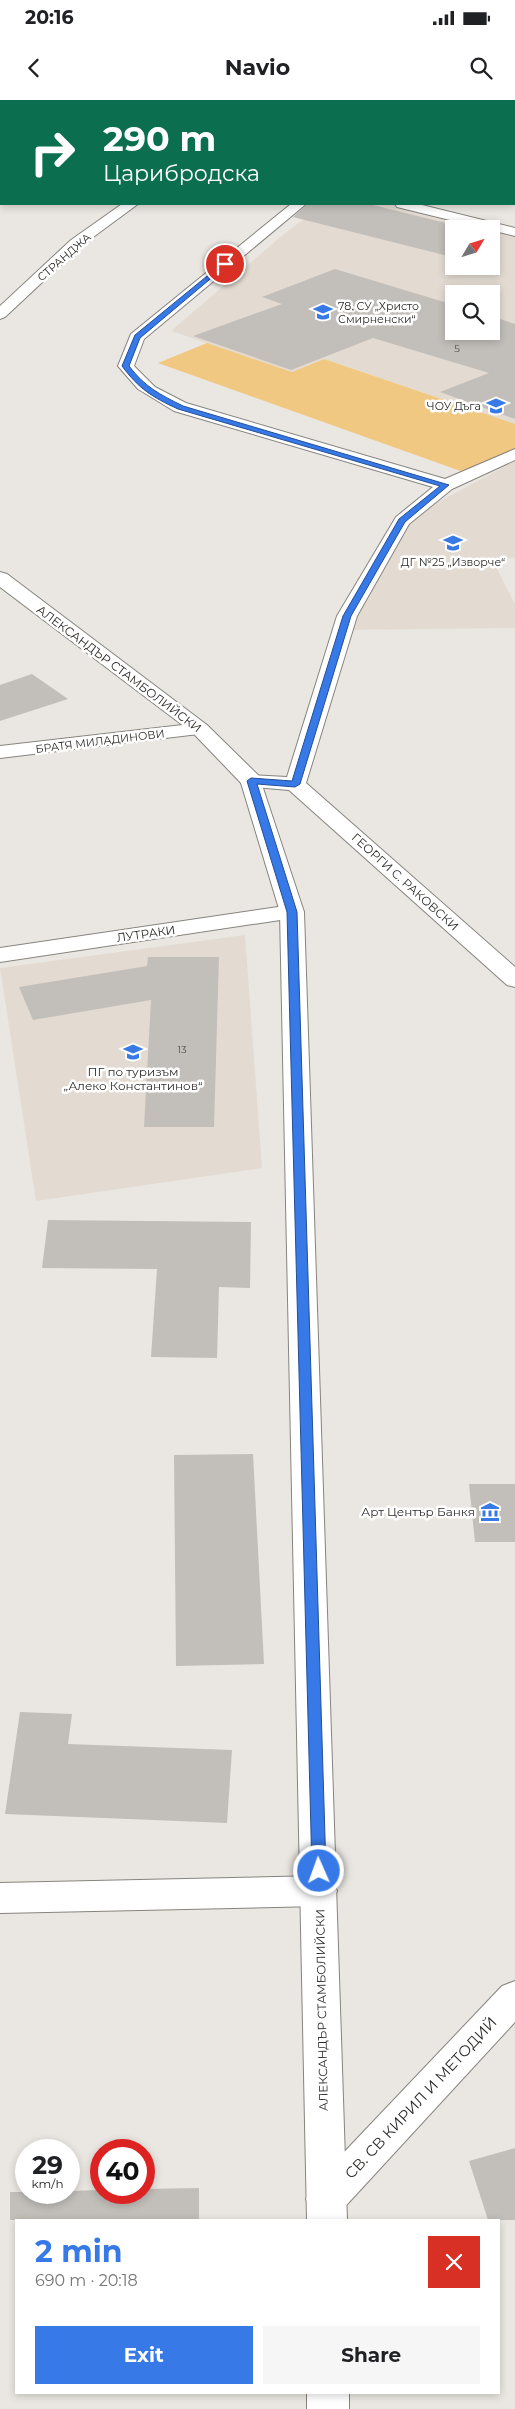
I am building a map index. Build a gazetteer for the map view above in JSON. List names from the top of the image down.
{
  "streets": {
    "street": [
      "СТРАНДЖА",
      "АЛЕКСАНДЪР СТАМБОЛИЙСКИ",
      "БРАТЯ МИЛАДИНОВИ",
      "ГЕОРГИ С. РАКОВСКИ",
      "ЛУТРАКИ",
      "СВ. СВ КИРИЛ И МЕТОДИЙ"
    ]
  },
  "crossings": [
    ["АЛЕКСАНДЪР СТАМБОЛИЙСКИ", "БРАТЯ МИЛАДИНОВИ"],
    ["АЛЕКСАНДЪР СТАМБОЛИЙСКИ", "ЛУТРАКИ"],
    ["АЛЕКСАНДЪР СТАМБОЛИЙСКИ", "СВ. СВ КИРИЛ И МЕТОДИЙ"]
  ],
  "places": {
    "school or university": [
      "78. СУ „Христо Смирненски“",
      "ЧОУ Дъга",
      "ДГ №25 „Изворче“",
      "ПГ по туризъм „Алеко Константинов“"
    ],
    "museum": ["Арт Център Банкя"]
  },
  "house_numbers": ["5", "13"],
  "north": "top right",
  "page": {
    "status": "20:16",
    "header": "Navio",
    "turn": ["290 m", "Царибродска"],
    "speed": "29 km/h",
    "limit": "40",
    "heading": ["2 min", "690 m · 20:18"],
    "buttons": ["Exit", "Share"]
  }
}
